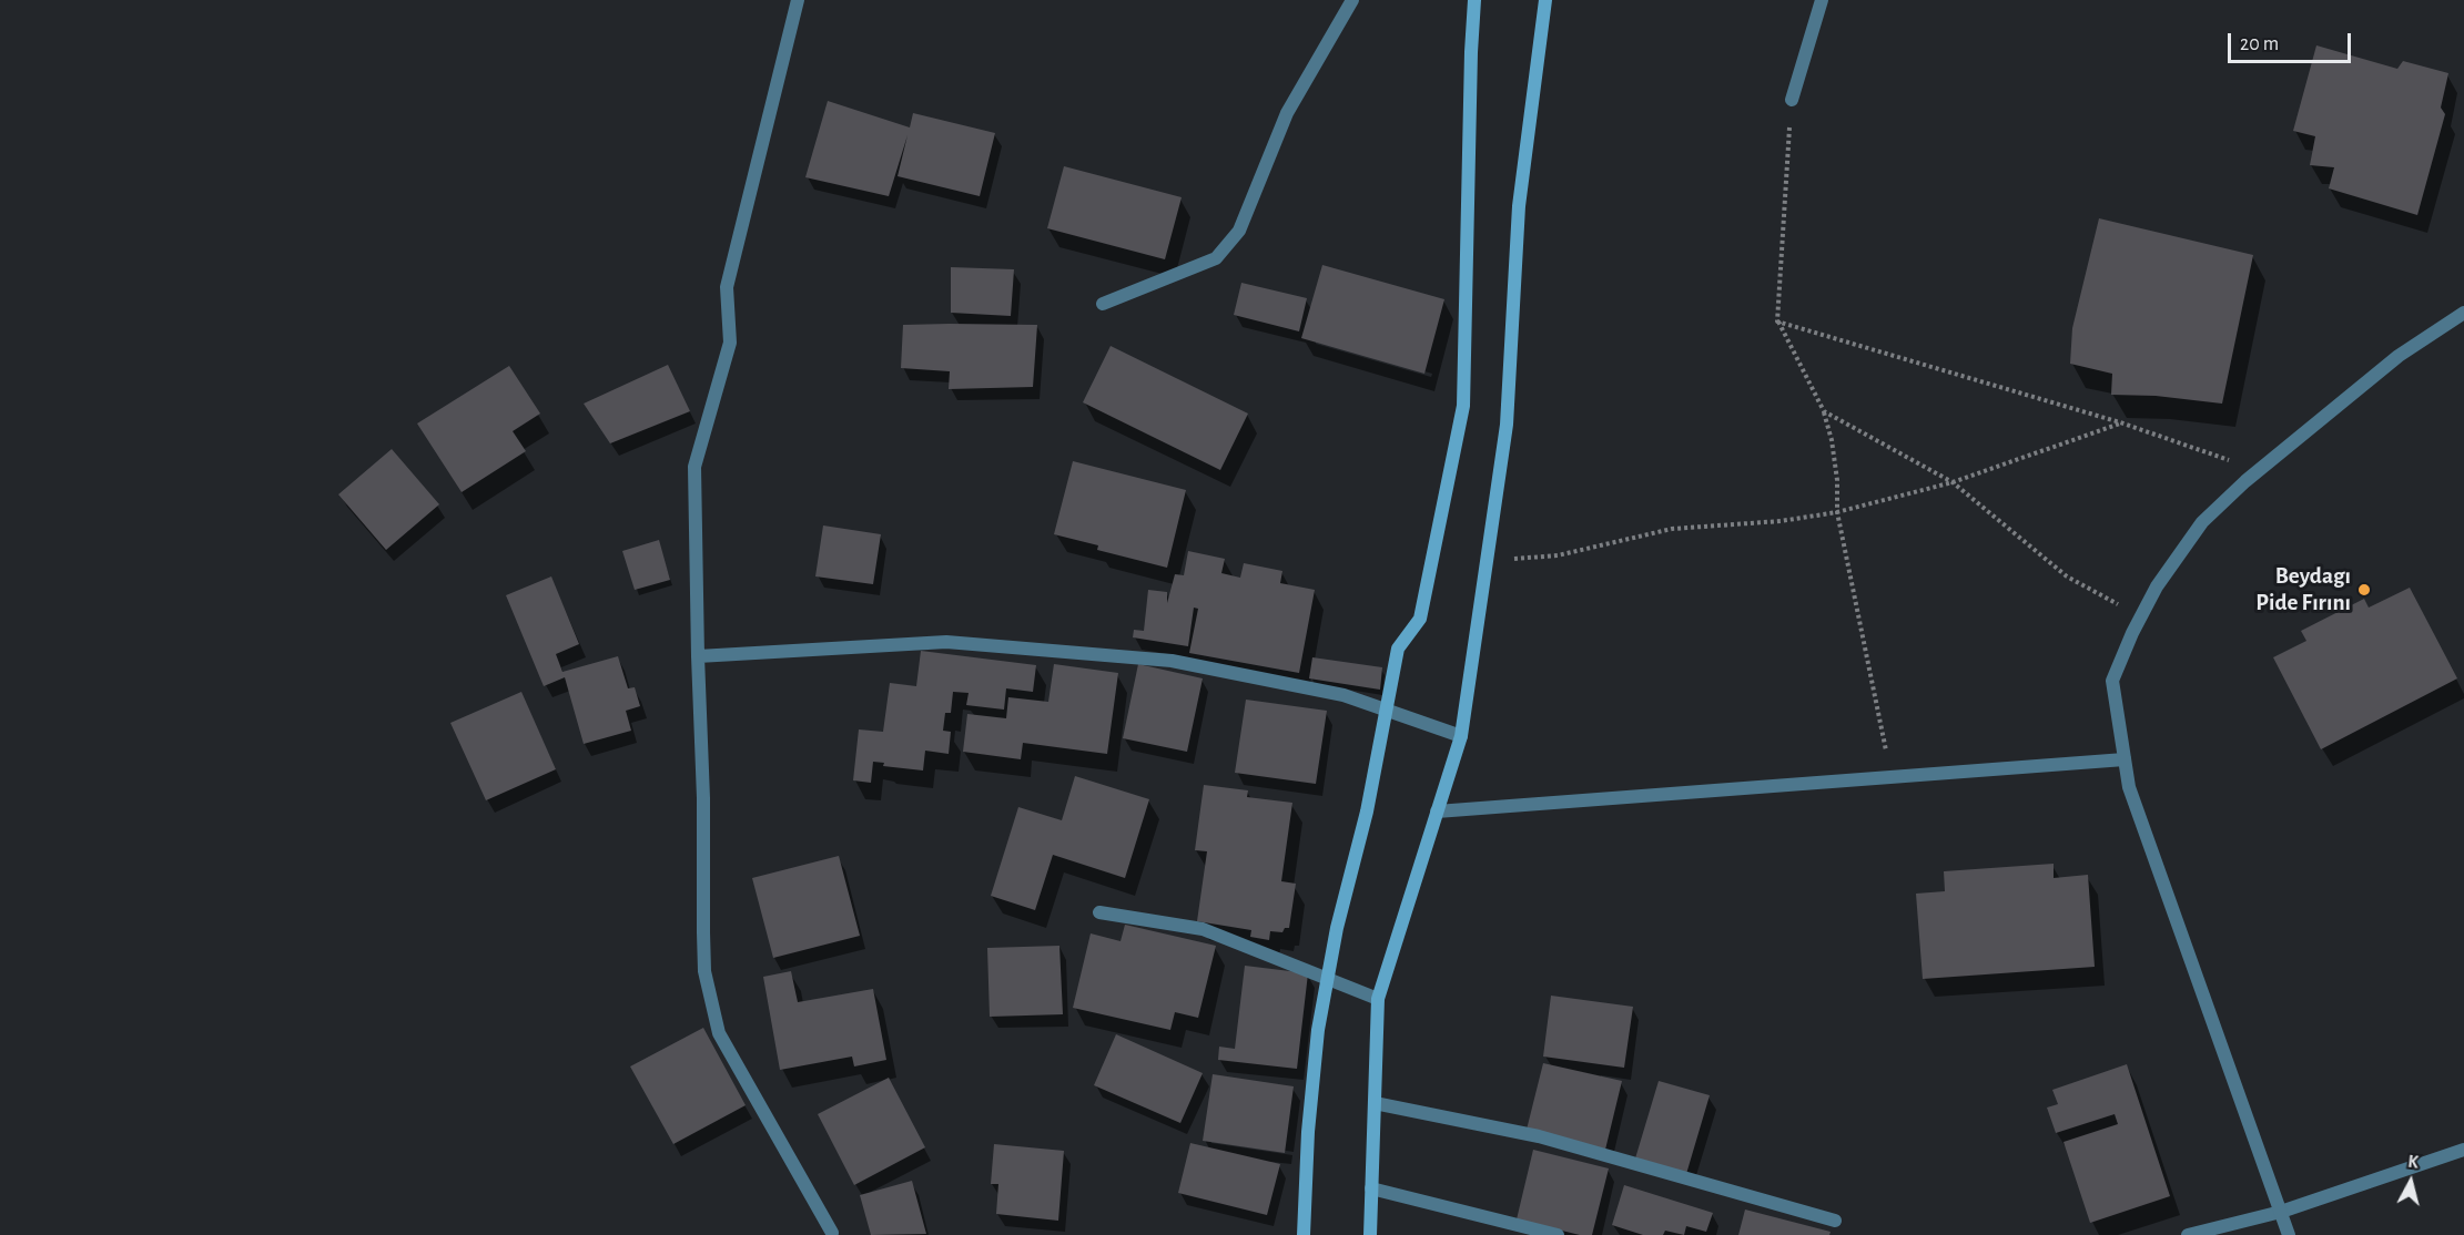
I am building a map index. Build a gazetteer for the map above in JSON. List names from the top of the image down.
{
  "places": ["Beydagı Pide Fırını"],
  "scale_bar": "20 m",
  "north": "top"
}
